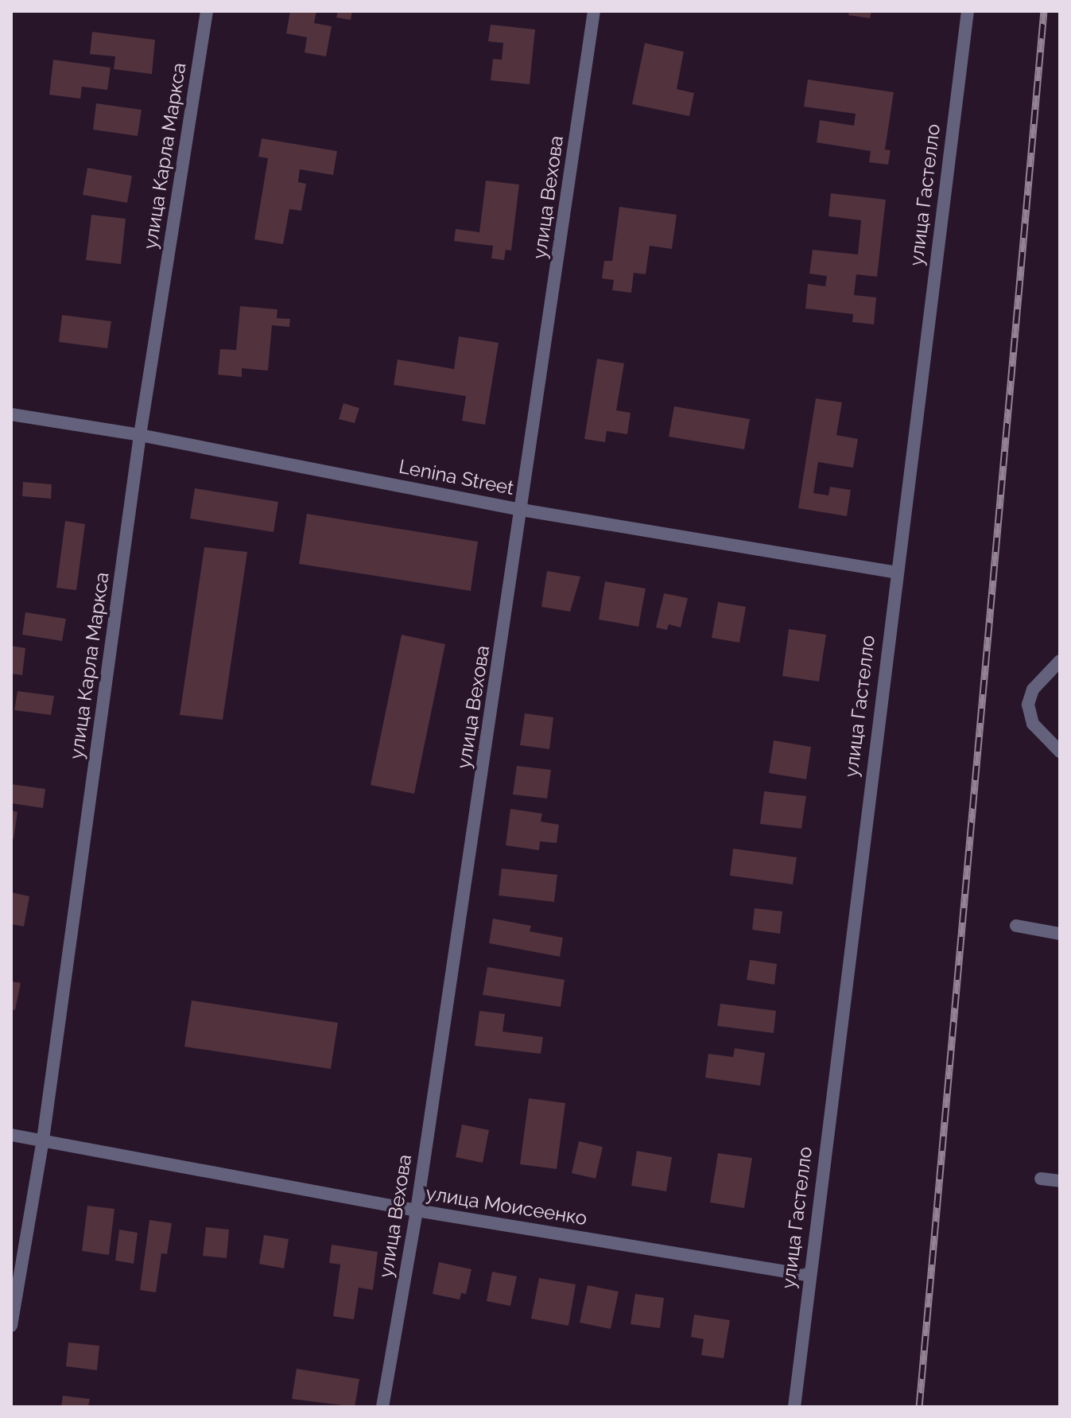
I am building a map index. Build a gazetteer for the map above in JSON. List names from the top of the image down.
{
  "streets": {
    "street": [
      "улица Карла Маркса",
      "улица Гастелло",
      "улица Вехова",
      "Lenina Street",
      "улица Моисеенко"
    ]
  },
  "crossings": [
    ["улица Карла Маркса", "Lenina Street"],
    ["улица Карла Маркса", "улица Моисеенко"],
    ["улица Гастелло", "Lenina Street"],
    ["улица Гастелло", "улица Моисеенко"],
    ["улица Вехова", "Lenina Street"],
    ["улица Вехова", "улица Моисеенко"]
  ]
}
